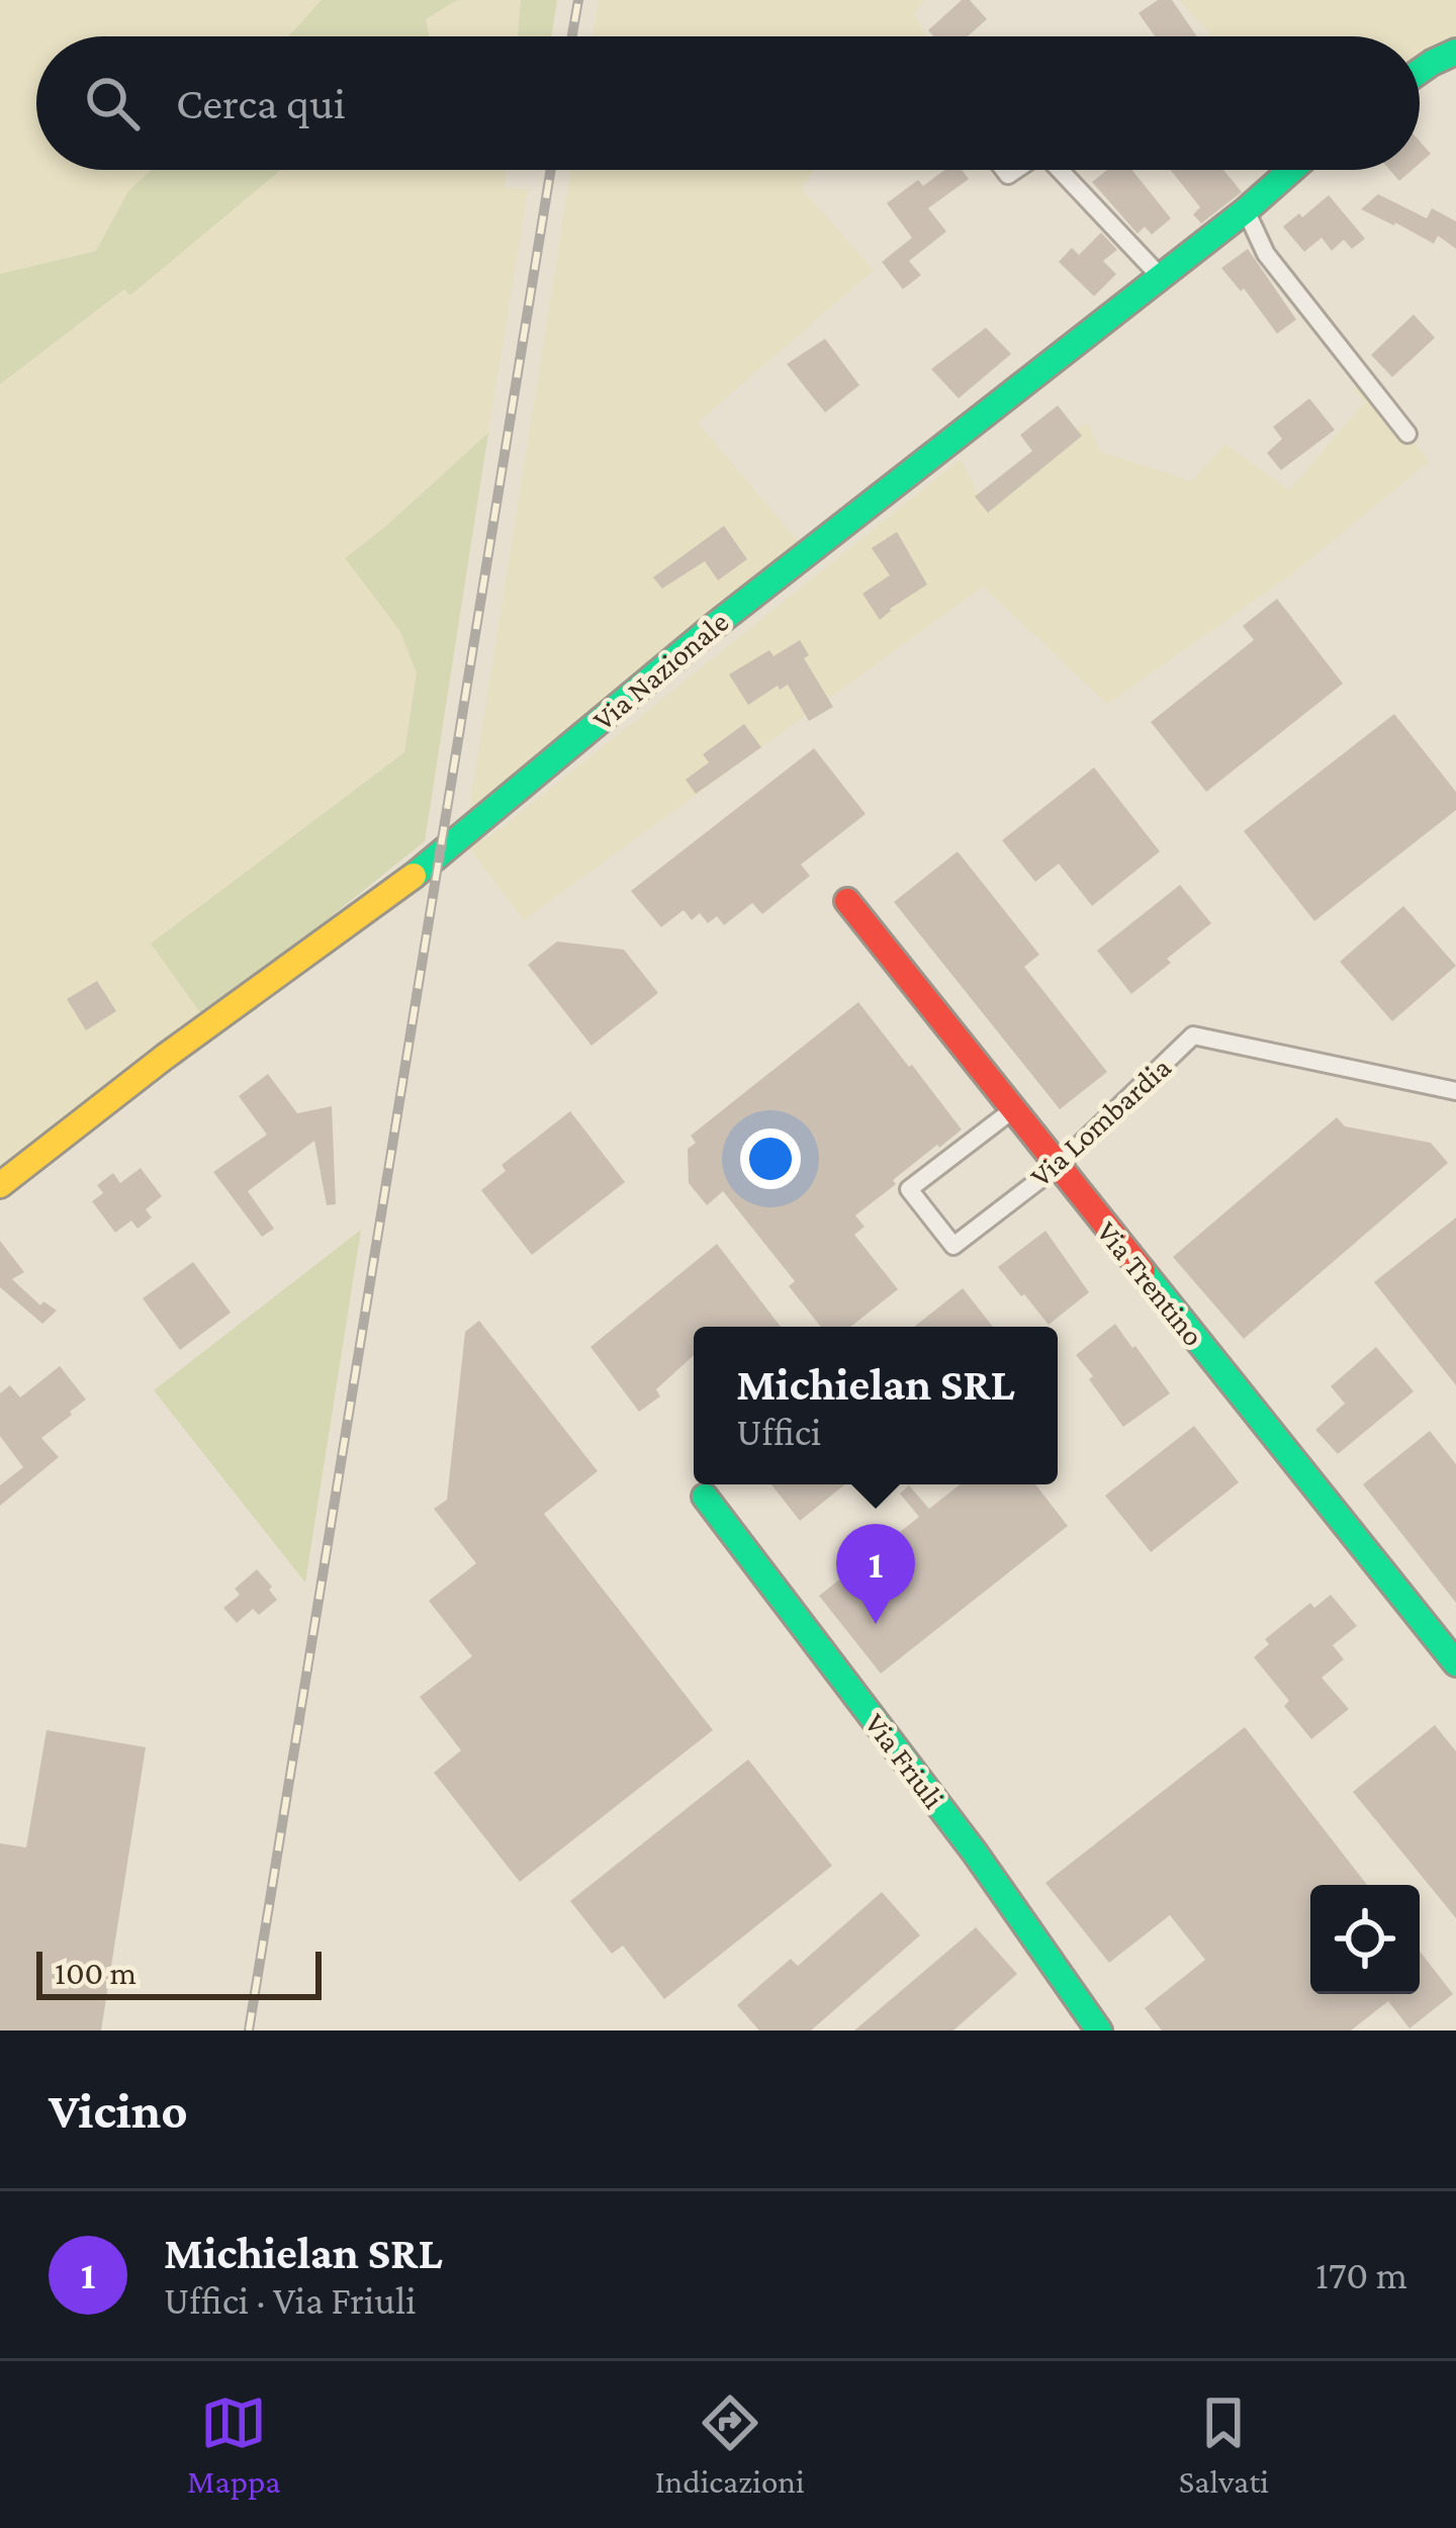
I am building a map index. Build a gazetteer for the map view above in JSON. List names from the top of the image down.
{
  "streets": {
    "street": [
      "Via Nazionale",
      "Via Lombardia",
      "Via Trentino",
      "Via Friuli"
    ]
  },
  "crossings": [
    ["Via Lombardia", "Via Trentino"]
  ],
  "scale_bar": "100 m",
  "page": {
    "search": "Cerca qui",
    "popup": ["Michielan SRL", "Uffici"],
    "pins": "1",
    "scale": "100 m",
    "heading": "Vicino",
    "list": [
      {
        "mark": "1",
        "name": "Michielan SRL",
        "note": "Uffici · Via Friuli",
        "value": "170 m"
      }
    ],
    "nav": ["Mappa", "Indicazioni", "Salvati"]
  }
}
